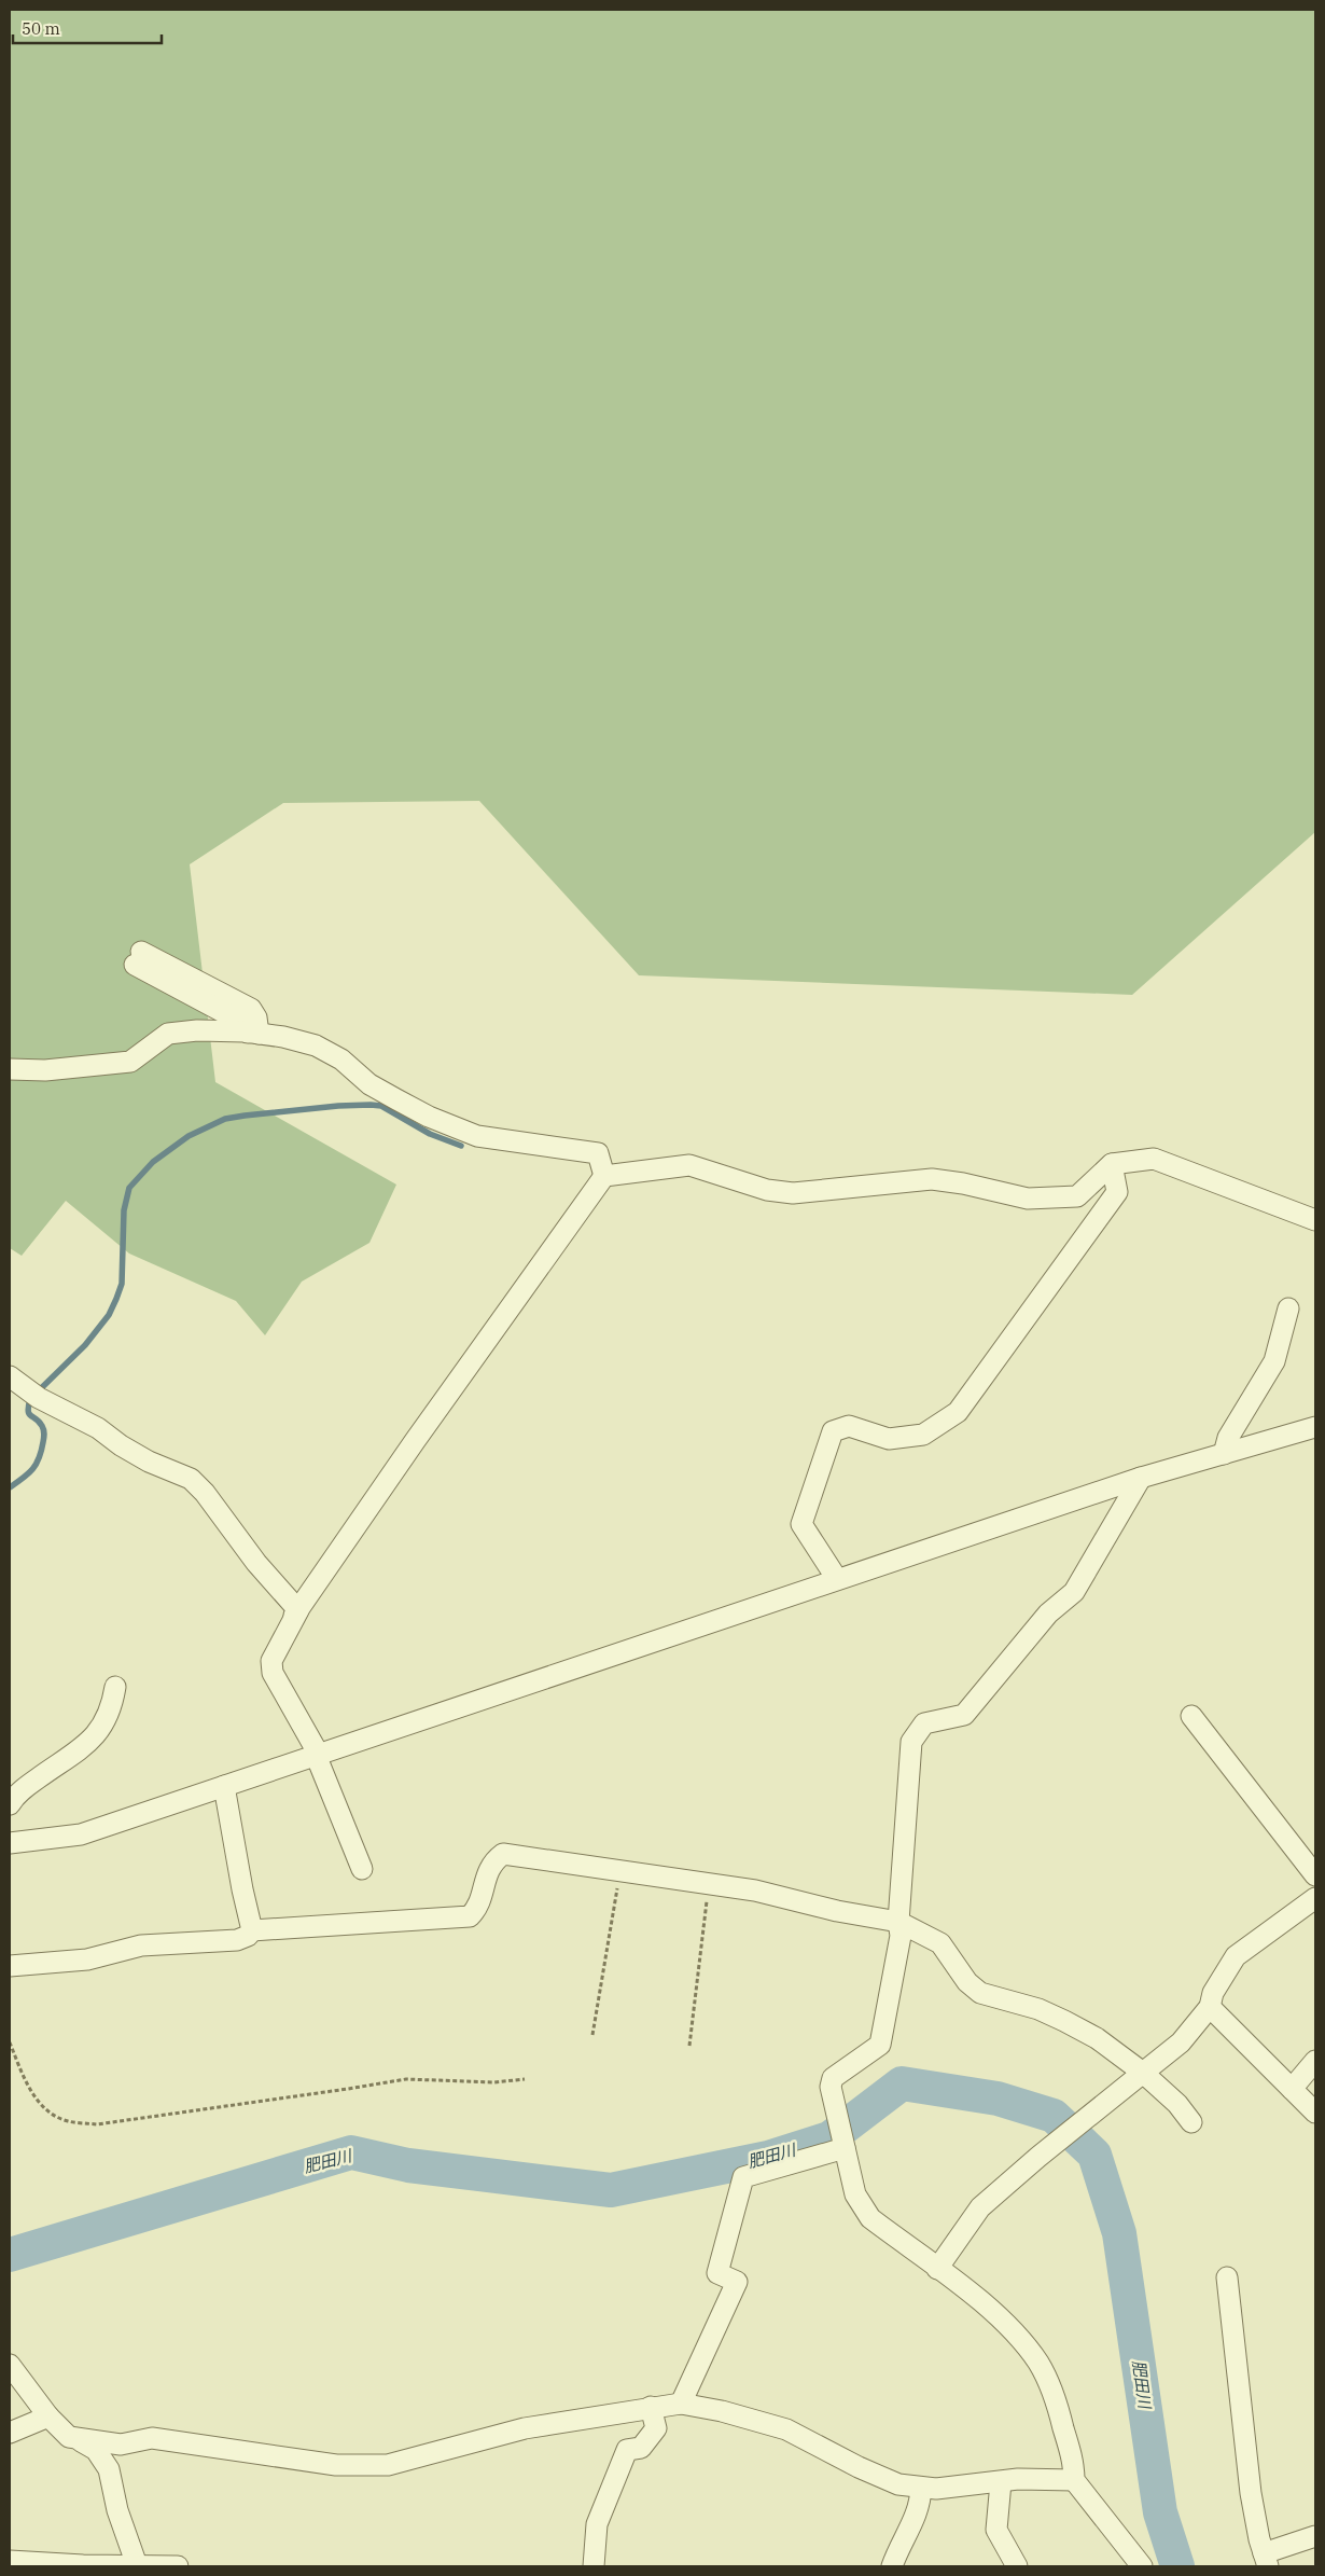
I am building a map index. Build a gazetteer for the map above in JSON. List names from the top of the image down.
{
  "water": ["肥田川"],
  "scale_bar": "50 m"
}
